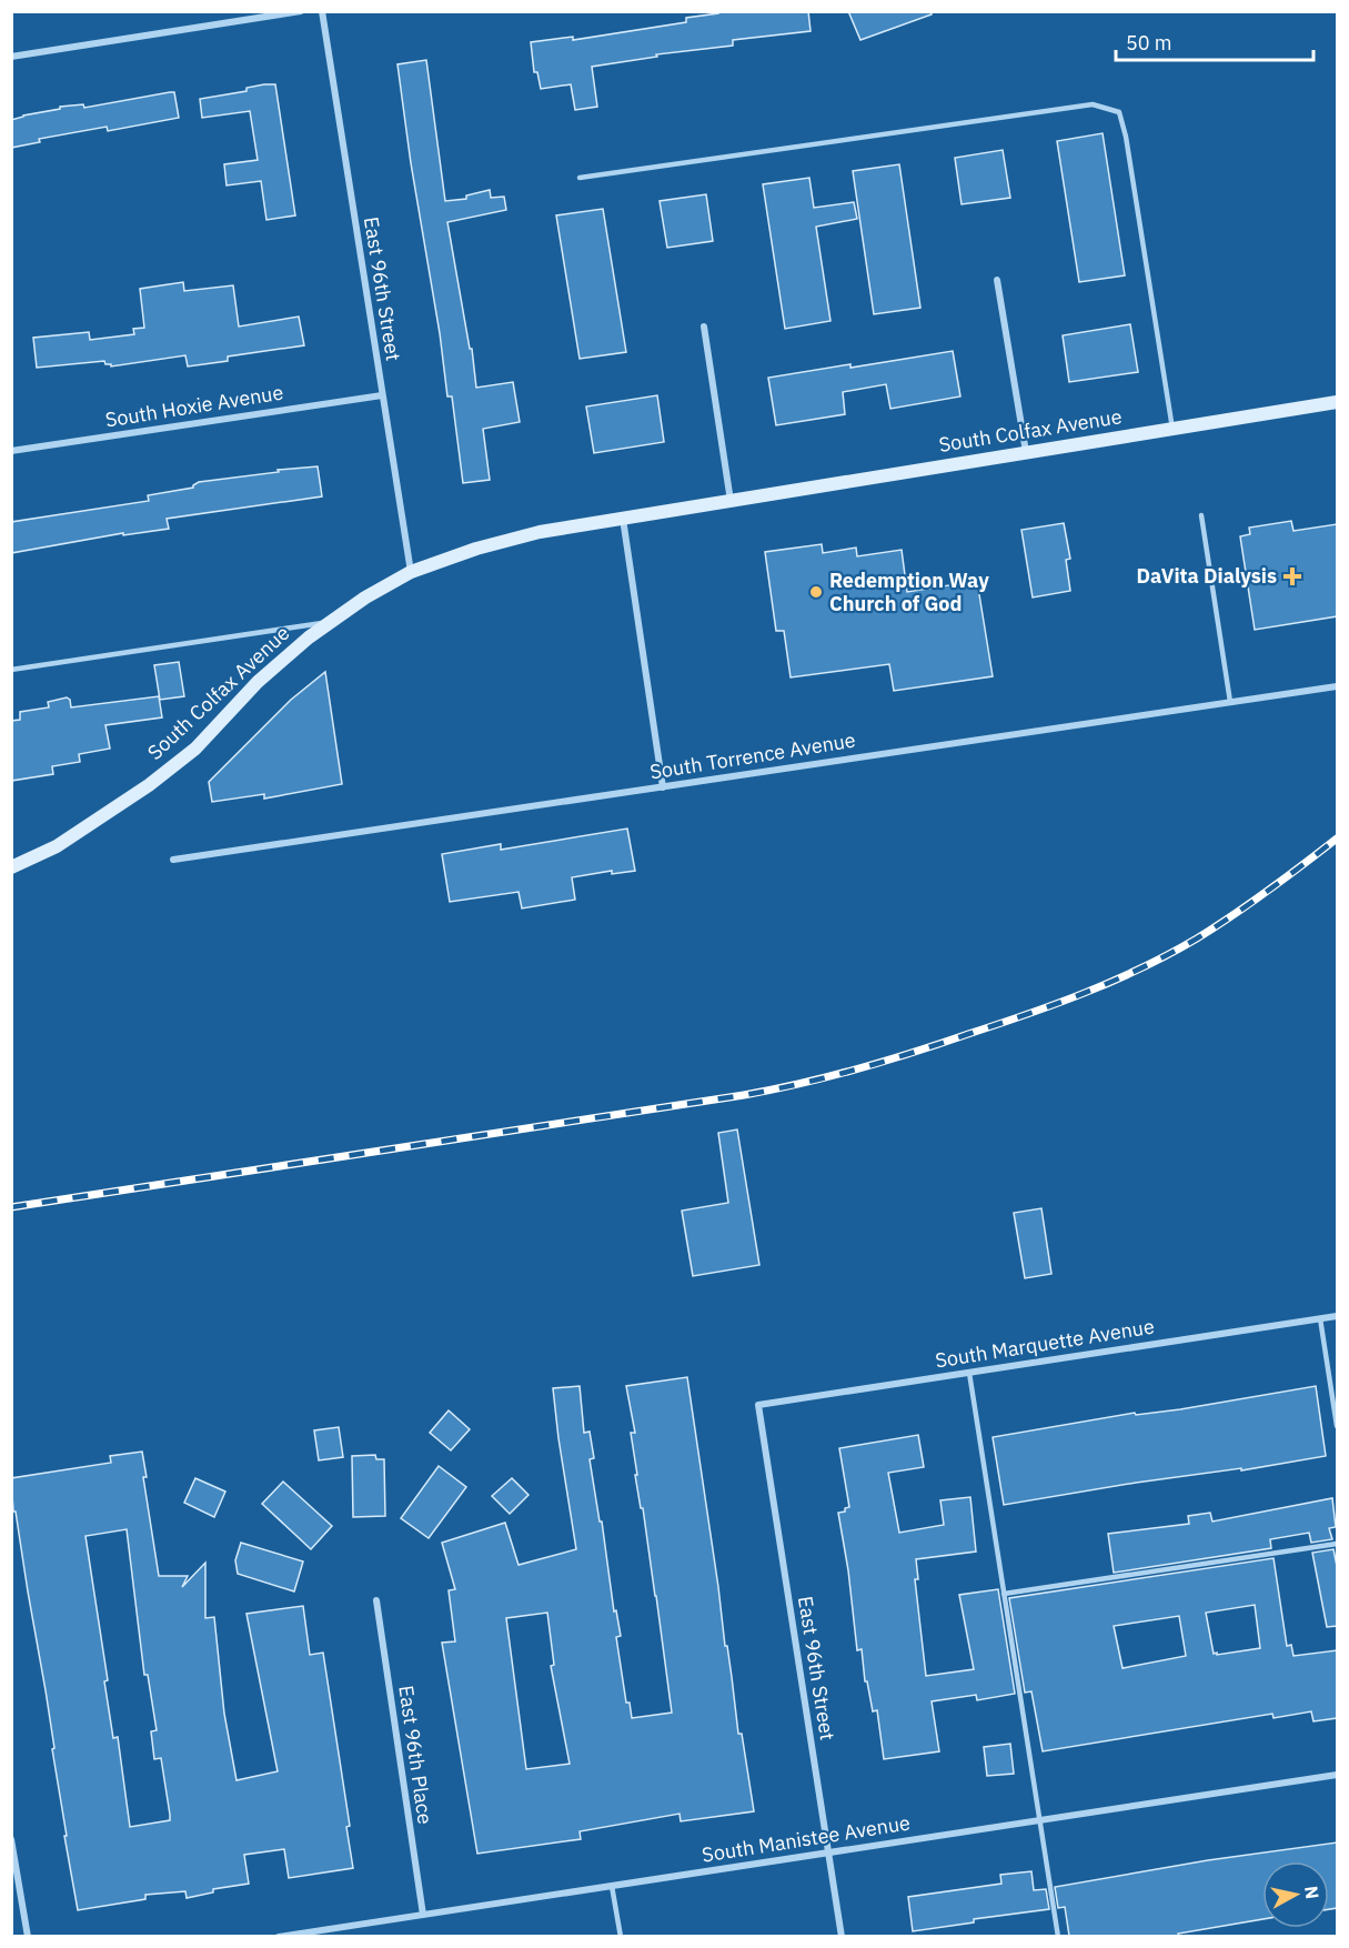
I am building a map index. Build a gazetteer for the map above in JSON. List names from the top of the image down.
{
  "streets": {
    "main road": ["South Colfax Avenue"],
    "street": [
      "East 96th Street",
      "South Hoxie Avenue",
      "South Torrence Avenue",
      "South Marquette Avenue",
      "East 96th Place",
      "South Manistee Avenue"
    ]
  },
  "crossings": [
    ["East 96th Street", "South Hoxie Avenue"],
    ["East 96th Street", "South Colfax Avenue"],
    ["East 96th Street", "South Marquette Avenue"],
    ["East 96th Street", "South Manistee Avenue"],
    ["East 96th Place", "South Manistee Avenue"]
  ],
  "places": {
    "health": ["DaVita Dialysis"],
    "other": ["Redemption Way Church of God"]
  },
  "scale_bar": "50 m",
  "north": "right"
}
